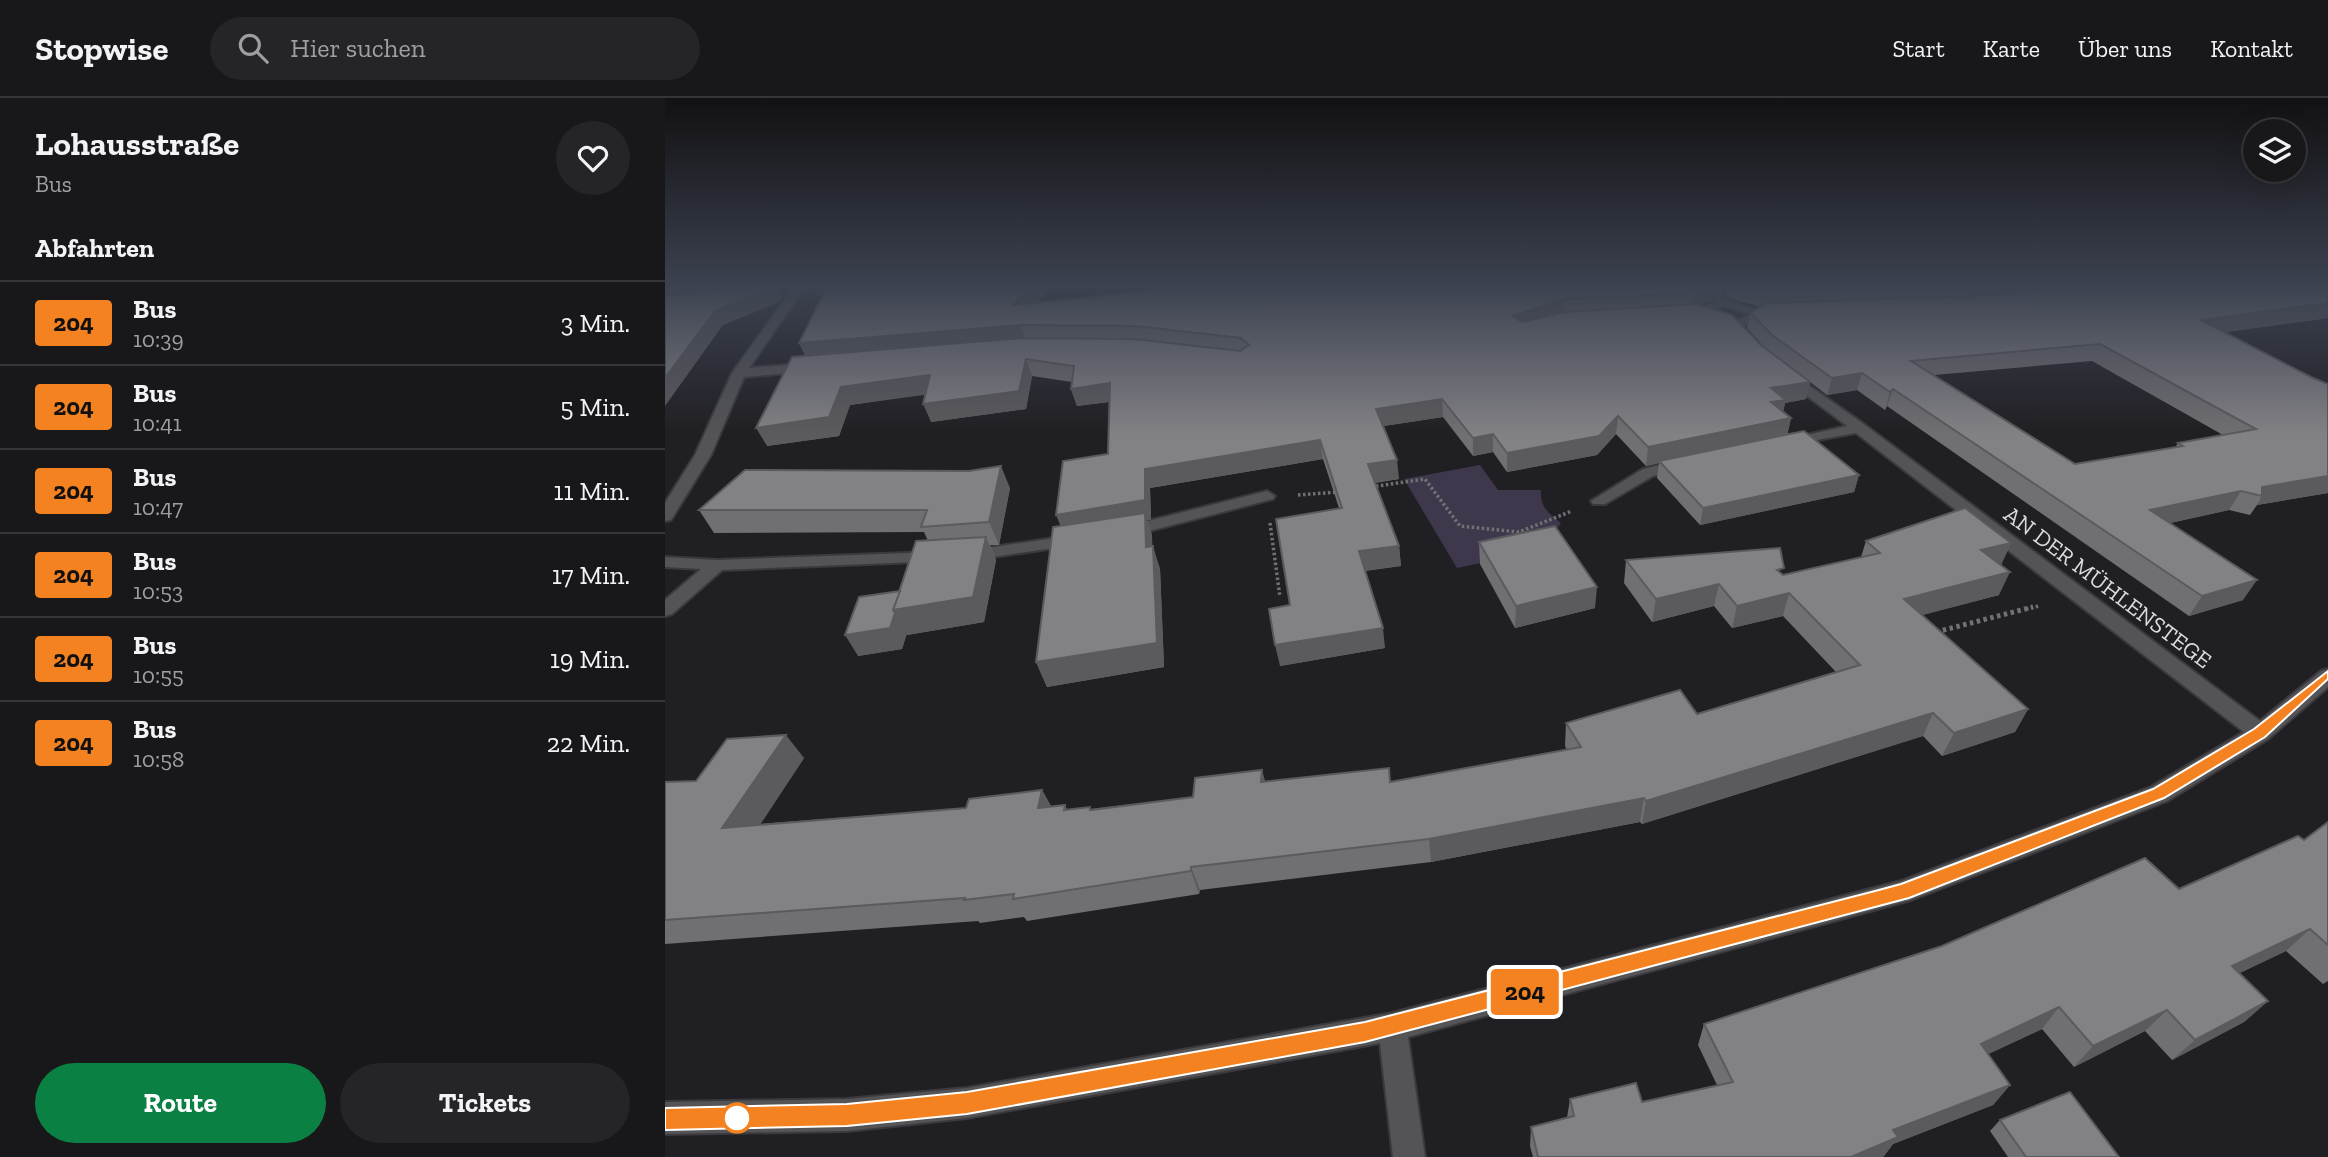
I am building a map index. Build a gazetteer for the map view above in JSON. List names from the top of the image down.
{
  "streets": {
    "street": ["AN DER MÜHLENSTEGE"]
  },
  "lines": ["bus line 204"],
  "page": {
    "header": "Stopwise",
    "search": "Hier suchen",
    "nav": [
      "Start",
      "Karte",
      "Über uns",
      "Kontakt"
    ],
    "heading": [
      ["Lohausstraße", "Bus"],
      "Abfahrten"
    ],
    "on_map": "204",
    "list": [
      {
        "mark": "204",
        "name": "Bus",
        "note": "10:39",
        "value": "3 Min."
      },
      {
        "mark": "204",
        "name": "Bus",
        "note": "10:41",
        "value": "5 Min."
      },
      {
        "mark": "204",
        "name": "Bus",
        "note": "10:47",
        "value": "11 Min."
      },
      {
        "mark": "204",
        "name": "Bus",
        "note": "10:53",
        "value": "17 Min."
      },
      {
        "mark": "204",
        "name": "Bus",
        "note": "10:55",
        "value": "19 Min."
      },
      {
        "mark": "204",
        "name": "Bus",
        "note": "10:58",
        "value": "22 Min."
      }
    ],
    "buttons": ["Route", "Tickets"]
  }
}
